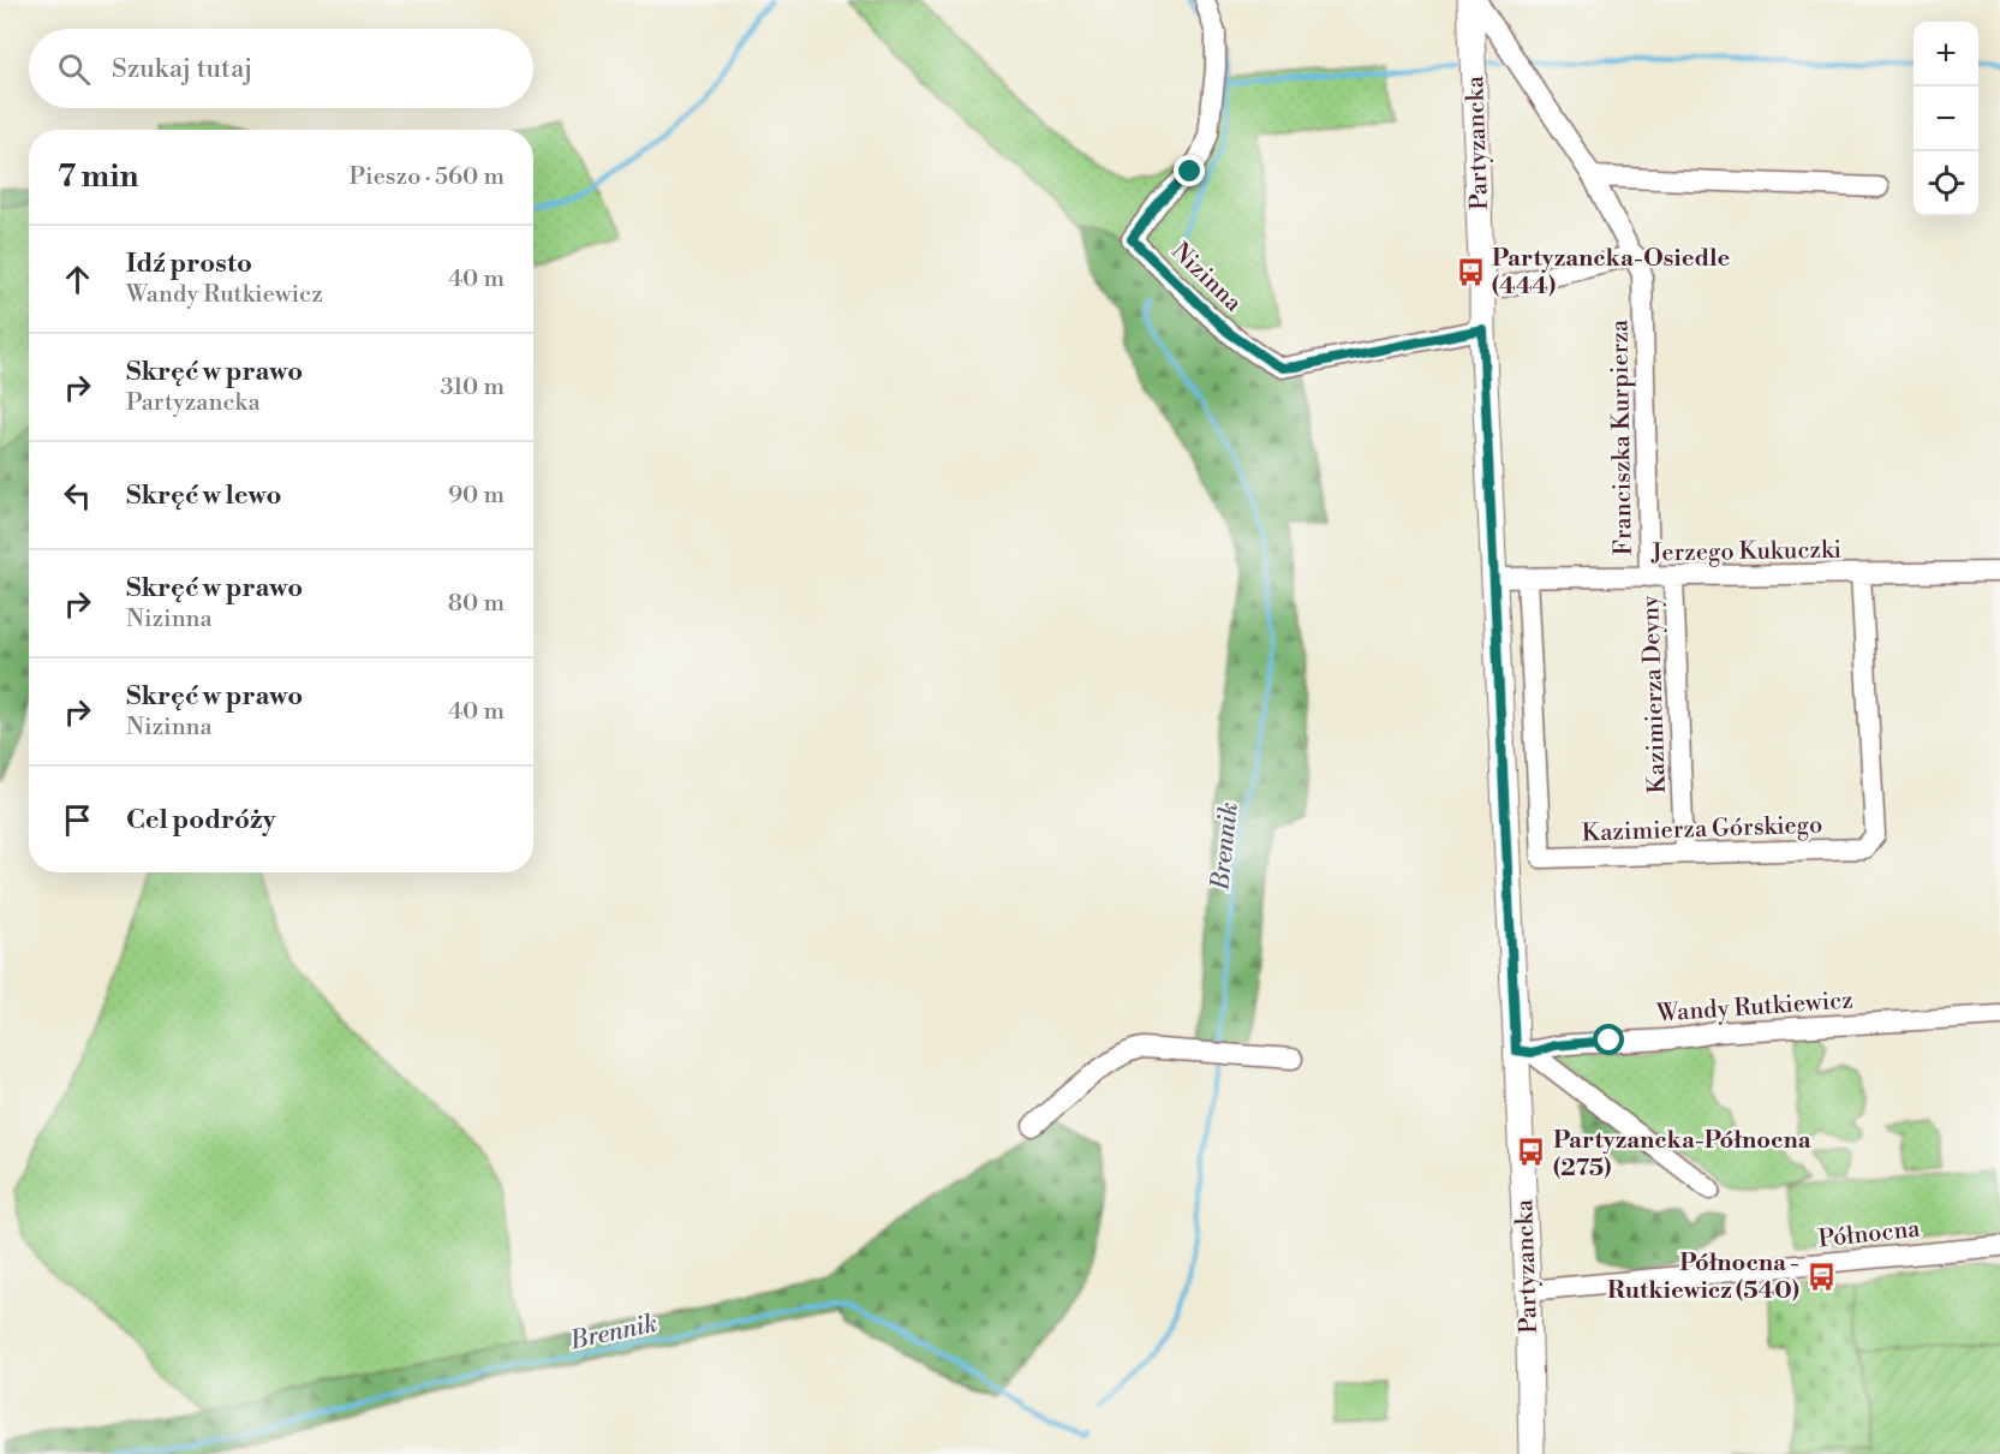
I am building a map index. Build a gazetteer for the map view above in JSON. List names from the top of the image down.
{
  "streets": {
    "main road": ["Partyzancka"],
    "street": [
      "Nizinna",
      "Franciszka Kurpierza",
      "Jerzego Kukuczki",
      "Kazimierza Deyny",
      "Kazimierza Górskiego",
      "Wandy Rutkiewicz",
      "Północna"
    ]
  },
  "crossings": [
    ["Partyzancka", "Nizinna"],
    ["Partyzancka", "Jerzego Kukuczki"],
    ["Partyzancka", "Wandy Rutkiewicz"],
    ["Partyzancka", "Północna"],
    ["Franciszka Kurpierza", "Jerzego Kukuczki"],
    ["Jerzego Kukuczki", "Kazimierza Deyny"],
    ["Jerzego Kukuczki", "Kazimierza Górskiego"],
    ["Kazimierza Deyny", "Kazimierza Górskiego"]
  ],
  "water": ["Brennik"],
  "places": {
    "bus stop": ["Partyzancka-Osiedle (444)", "Partyzancka-Północna (275)", "Północna - Rutkiewicz (540)"]
  },
  "page": {
    "map_buttons": ["+", "−"],
    "search": "Szukaj tutaj",
    "heading": ["7 min", "Pieszo · 560 m"],
    "list": [
      ["Idź prosto", "Wandy Rutkiewicz", "40 m"],
      ["Skręć w prawo", "Partyzancka", "310 m"],
      ["Skręć w lewo", "90 m"],
      ["Skręć w prawo", "Nizinna", "80 m"],
      ["Skręć w prawo", "Nizinna", "40 m"],
      "Cel podróży"
    ]
  }
}
